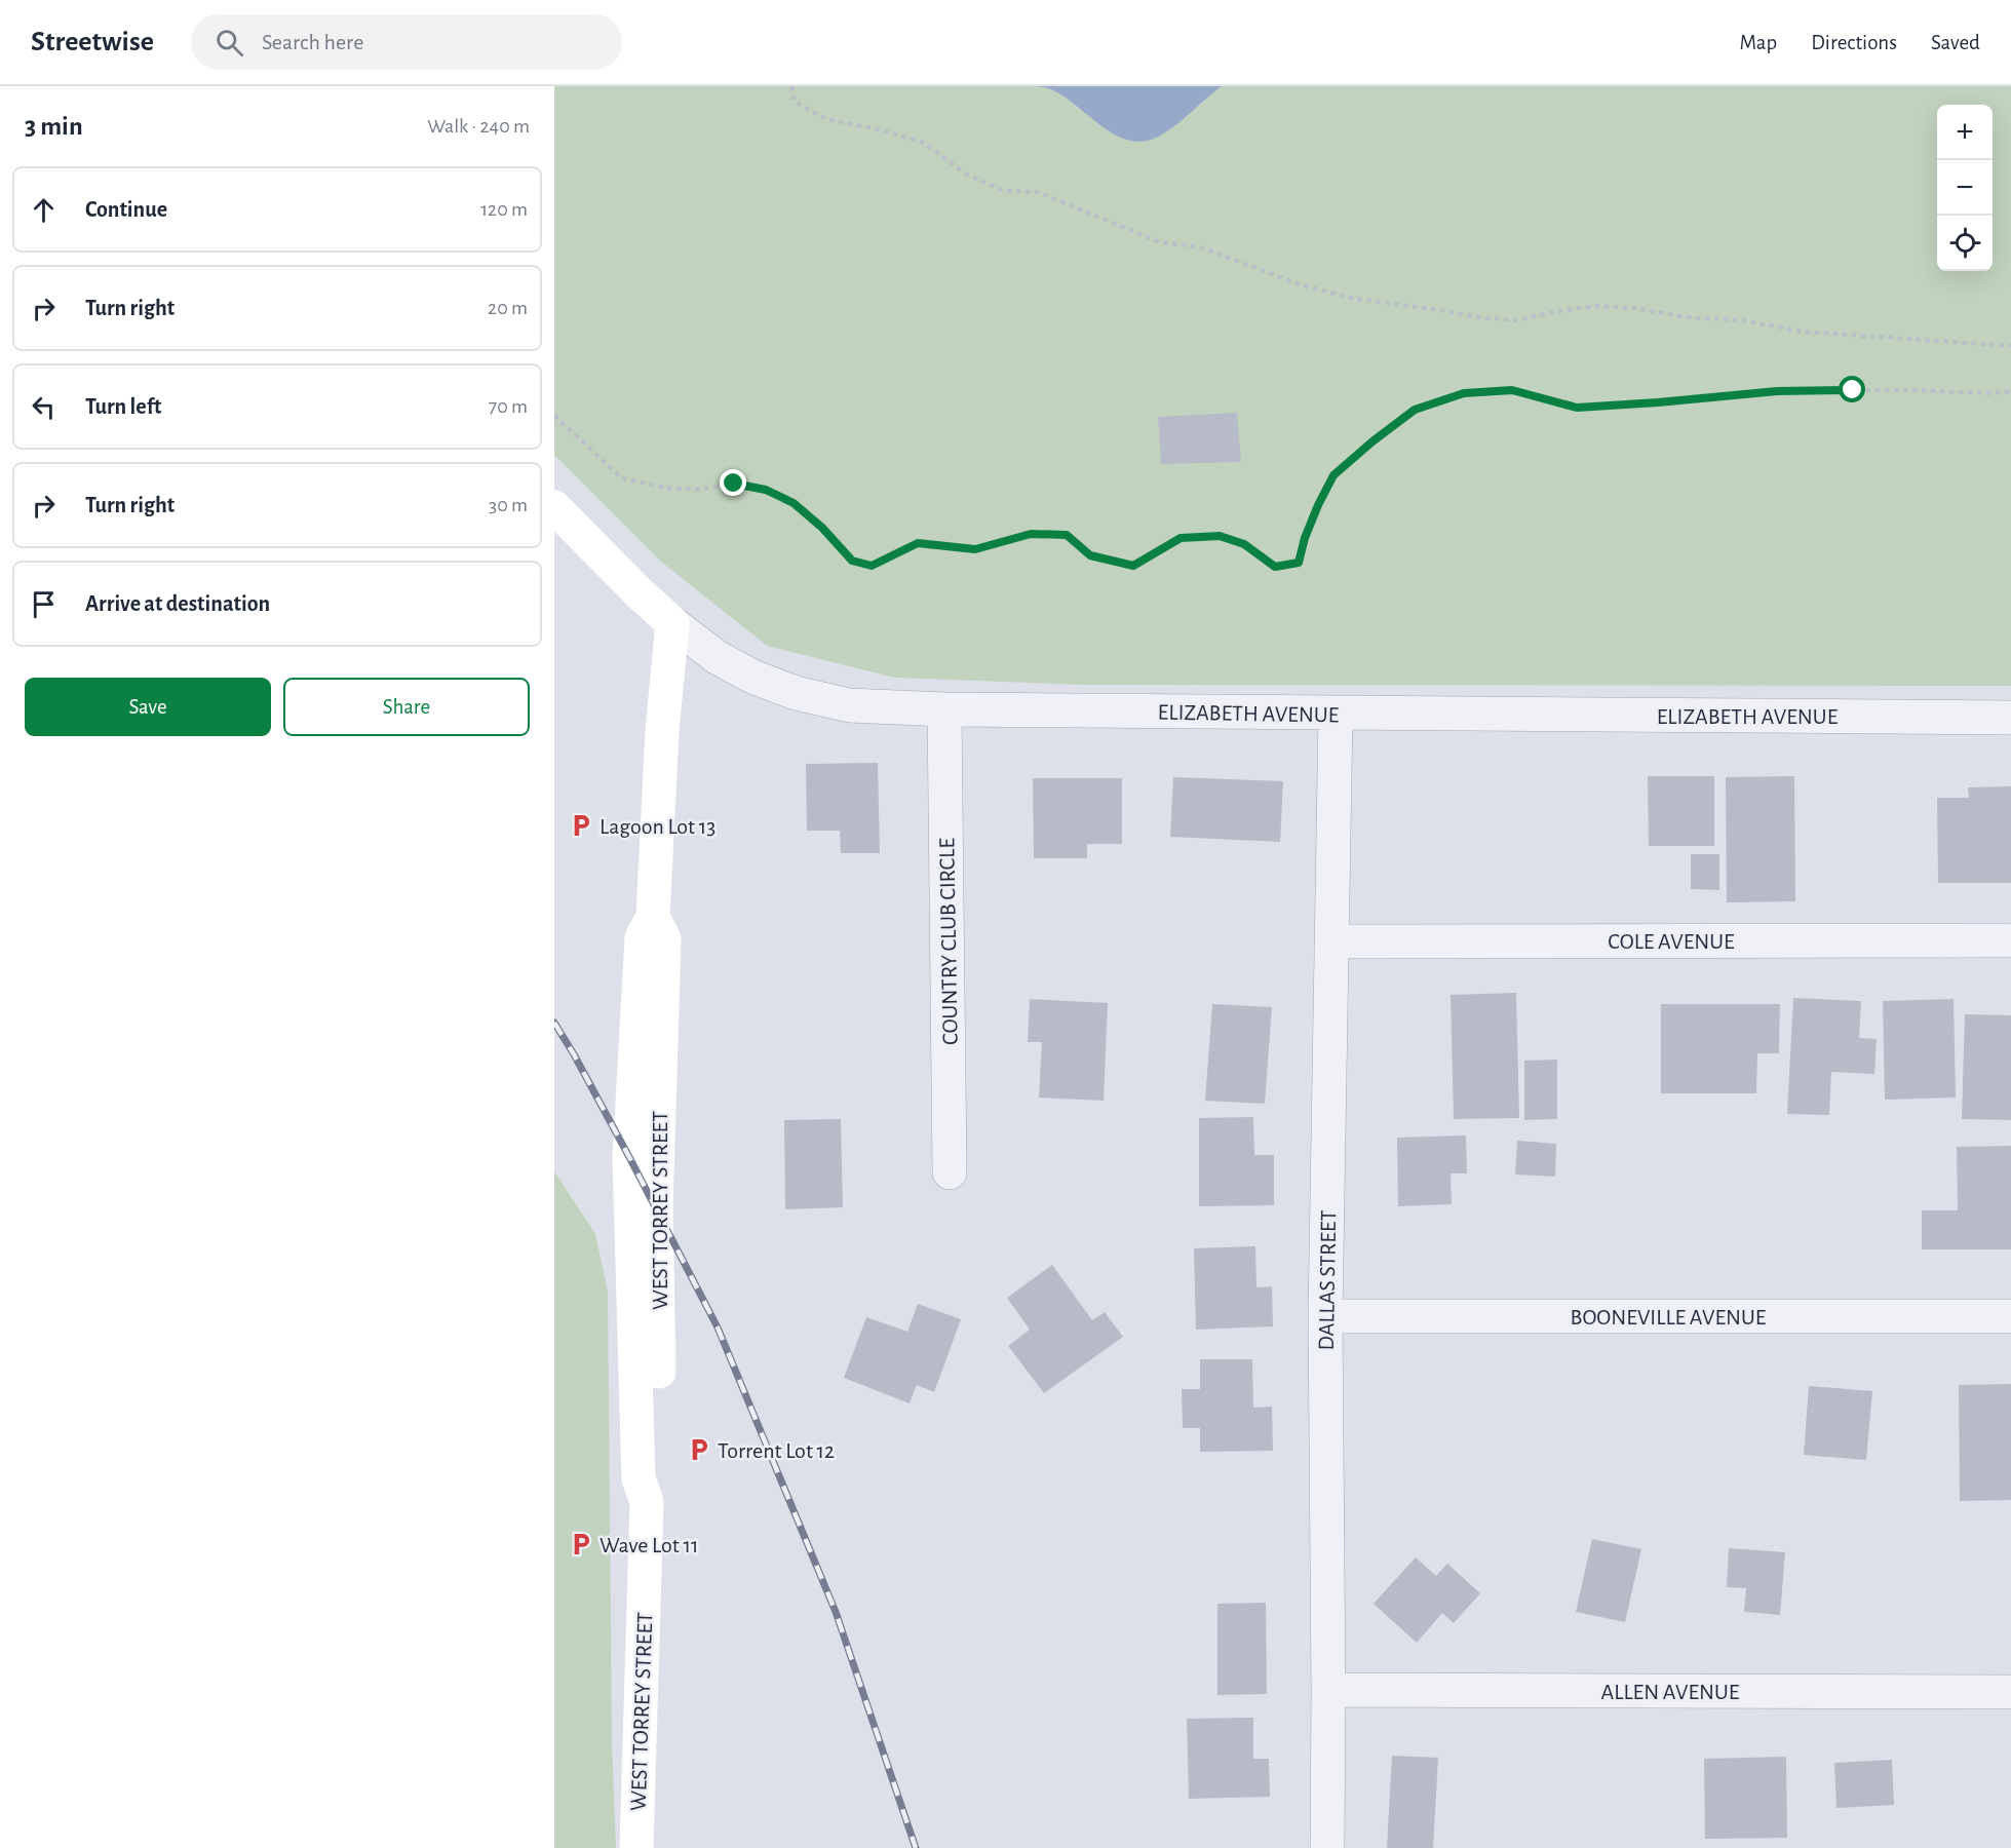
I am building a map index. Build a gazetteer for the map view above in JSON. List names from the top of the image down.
{
  "streets": {
    "street": [
      "ELIZABETH AVENUE",
      "COLE AVENUE",
      "COUNTRY CLUB CIRCLE",
      "WEST TORREY STREET",
      "DALLAS STREET",
      "BOONEVILLE AVENUE",
      "ALLEN AVENUE"
    ]
  },
  "crossings": [
    ["ELIZABETH AVENUE", "COUNTRY CLUB CIRCLE"],
    ["ELIZABETH AVENUE", "WEST TORREY STREET"],
    ["ELIZABETH AVENUE", "DALLAS STREET"],
    ["COLE AVENUE", "DALLAS STREET"],
    ["DALLAS STREET", "BOONEVILLE AVENUE"],
    ["DALLAS STREET", "ALLEN AVENUE"]
  ],
  "places": {
    "parking": ["Lagoon Lot 13", "Torrent Lot 12", "Wave Lot 11"]
  },
  "page": {
    "header": "Streetwise",
    "search": "Search here",
    "nav": ["Map", "Directions", "Saved"],
    "heading": ["3 min", "Walk · 240 m"],
    "map_buttons": ["+", "−"],
    "list": [
      ["Continue", "120 m"],
      ["Turn right", "20 m"],
      ["Turn left", "70 m"],
      ["Turn right", "30 m"],
      "Arrive at destination"
    ],
    "buttons": ["Save", "Share"]
  }
}
